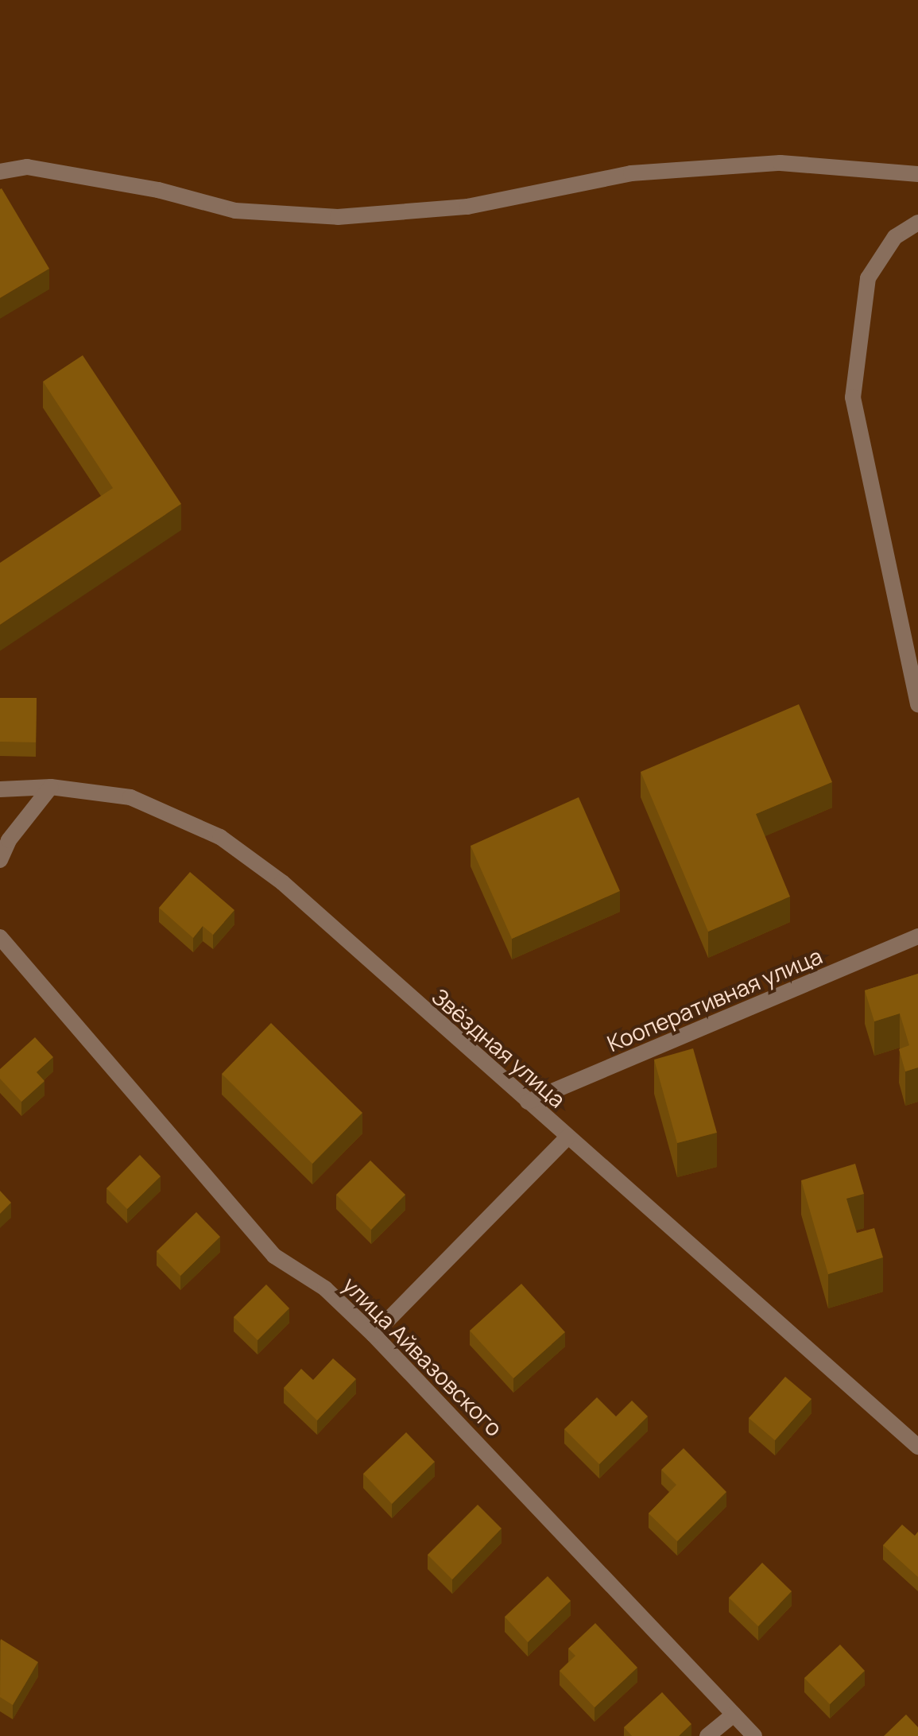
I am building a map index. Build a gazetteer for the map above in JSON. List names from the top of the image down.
{
  "streets": {
    "street": ["Кооперативная улица", "Звёздная улица", "улица Айвазовского"]
  },
  "crossings": [
    ["Кооперативная улица", "Звёздная улица"]
  ]
}
